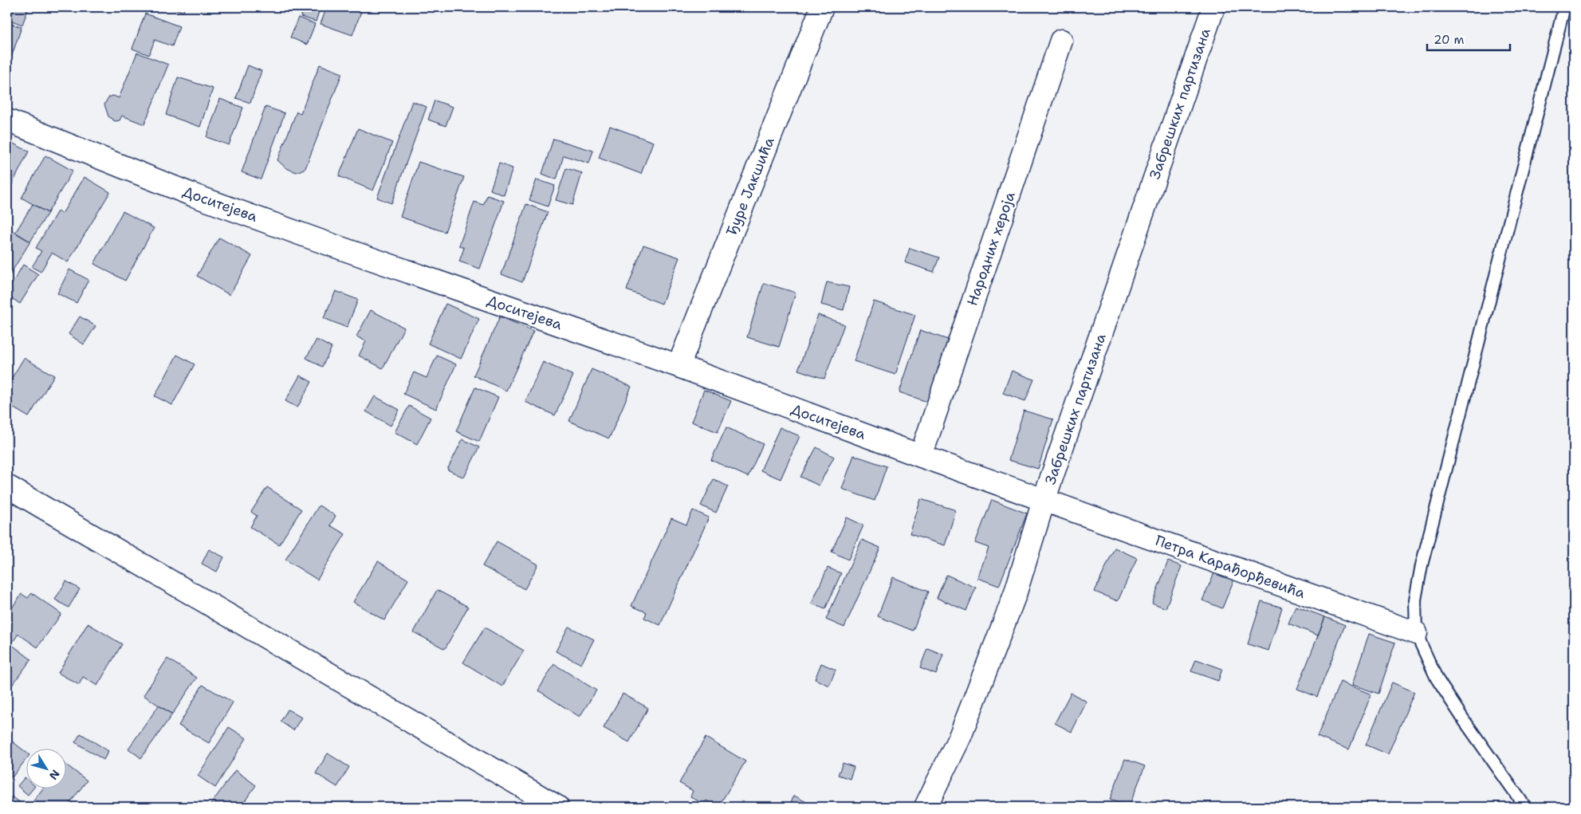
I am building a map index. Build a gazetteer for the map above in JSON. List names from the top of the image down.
{
  "streets": {
    "street": [
      "Забрешких партизана",
      "Ђуре Јакшића",
      "Доситејева",
      "Народних хероја",
      "Петра Карађорђевића"
    ]
  },
  "crossings": [
    ["Забрешких партизана", "Доситејева"],
    ["Забрешких партизана", "Петра Карађорђевића"],
    ["Ђуре Јакшића", "Доситејева"],
    ["Доситејева", "Народних хероја"],
    ["Доситејева", "Петра Карађорђевића"]
  ],
  "scale_bar": "20 m",
  "north": "bottom right"
}
